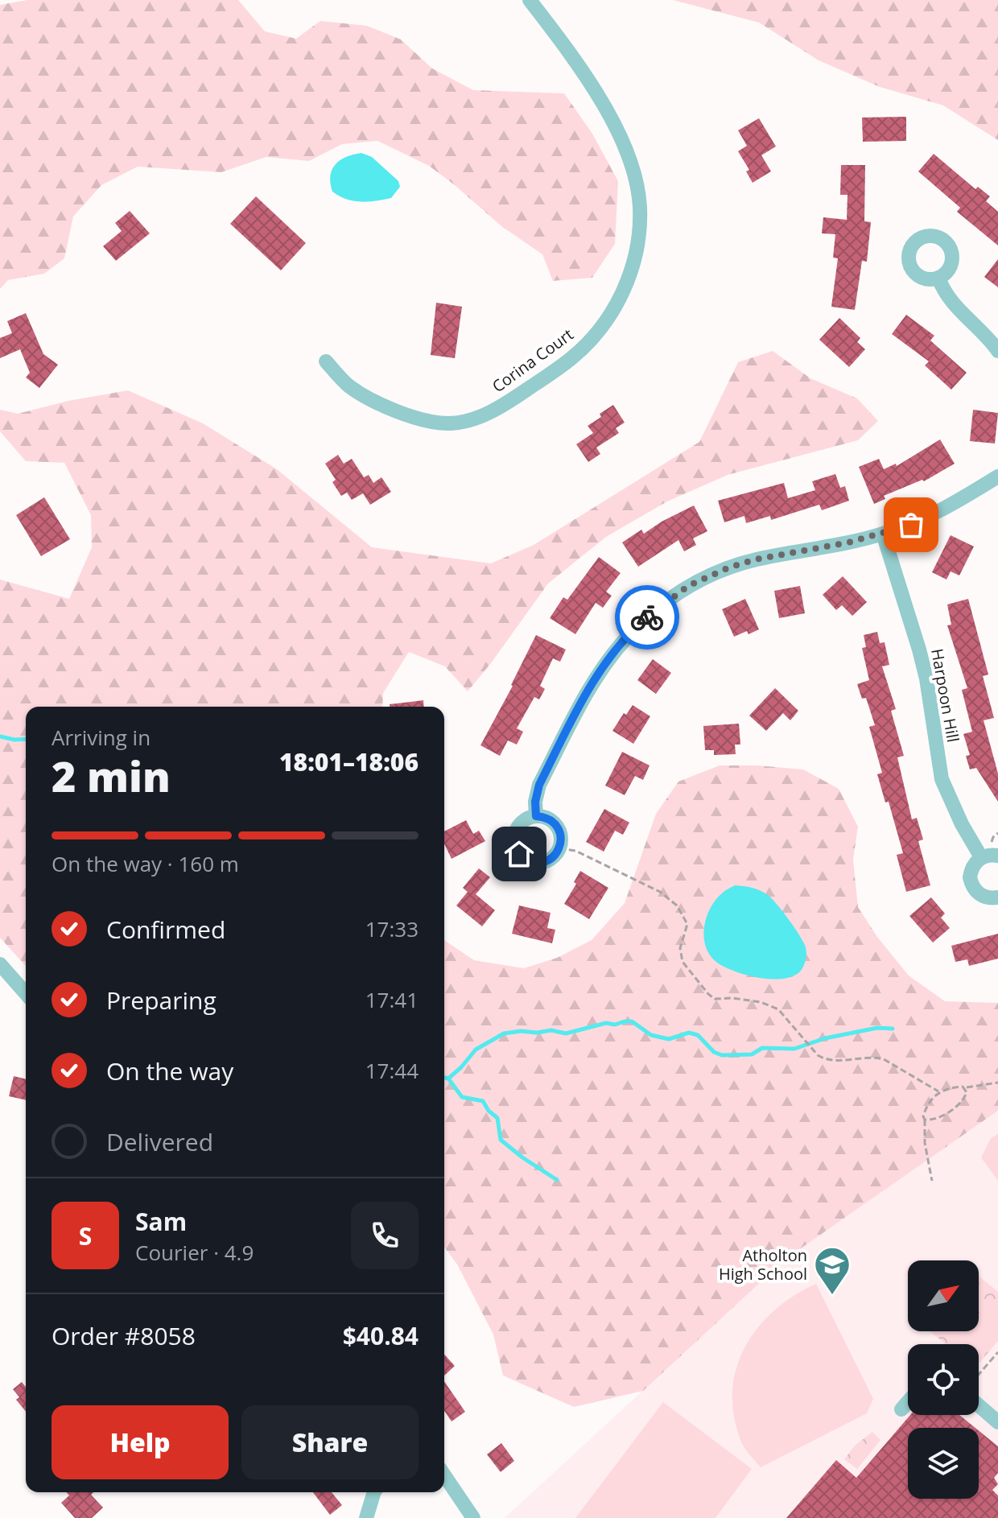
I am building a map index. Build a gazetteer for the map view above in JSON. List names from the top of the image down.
{
  "streets": {
    "street": ["Corina Court", "Harpoon Hill"]
  },
  "places": {
    "school or university": ["Atholton High School"]
  },
  "north": "top right",
  "page": {
    "heading": ["2 min", "Arriving in", "18:01–18:06"],
    "panel": [
      "Sam",
      "Courier · 4.9",
      "Order #8058",
      "$40.84"
    ],
    "bar": "On the way · 160 m",
    "list": [
      ["Confirmed", "17:33"],
      ["Preparing", "17:41"],
      ["On the way", "17:44"],
      "Delivered"
    ],
    "round": "S",
    "buttons": ["Help", "Share"]
  }
}
